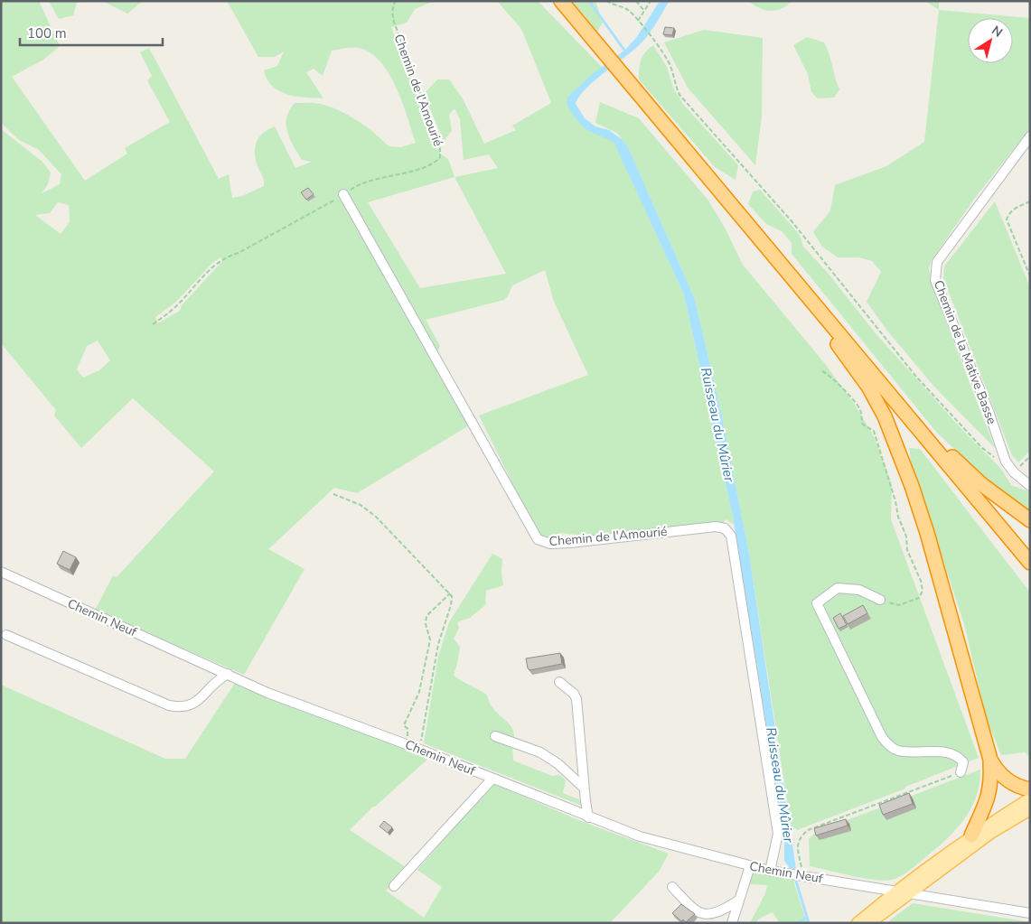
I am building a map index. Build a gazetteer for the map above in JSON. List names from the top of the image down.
{
  "streets": {
    "street": ["Chemin de l'Amourié", "Chemin de la Mative Basse", "Chemin Neuf"]
  },
  "crossings": [
    ["Chemin de l'Amourié", "Chemin Neuf"]
  ],
  "water": ["Ruisseau du Mûrier"],
  "scale_bar": "100 m",
  "north": "top right"
}
